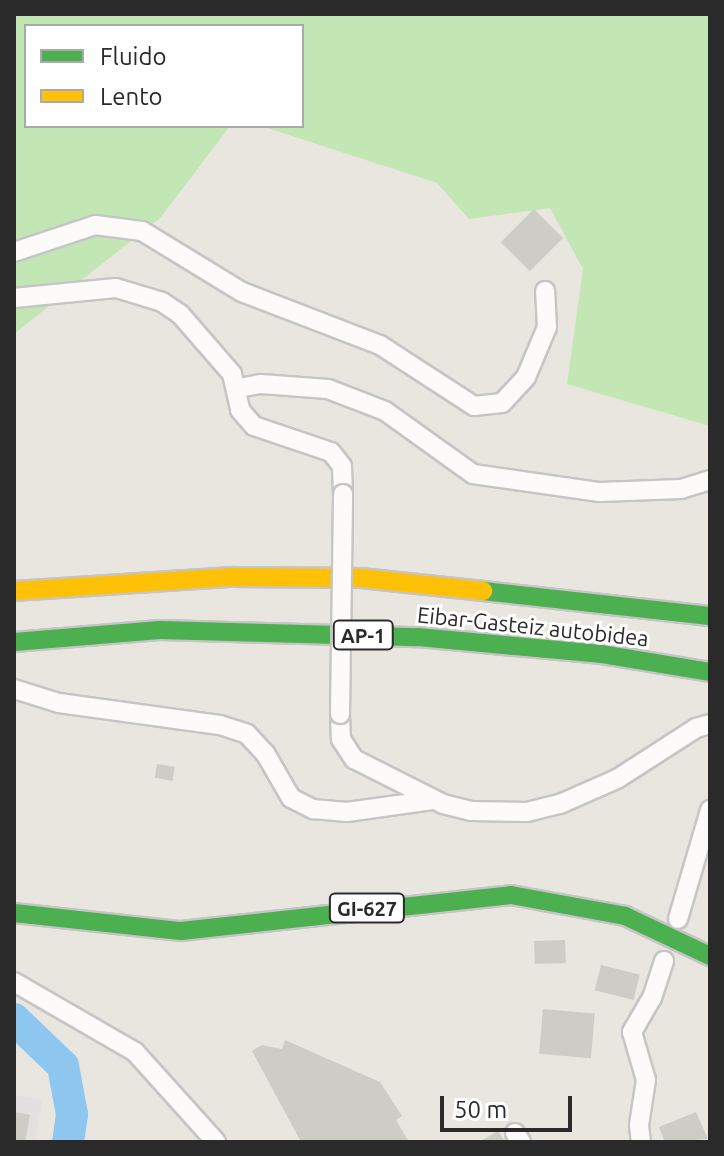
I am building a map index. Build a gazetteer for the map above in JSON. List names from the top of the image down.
{
  "streets": {
    "main road": ["Eibar-Gasteiz autobidea", "AP-1", "GI-627"]
  },
  "legend": ["Fluido", "Lento"],
  "scale_bar": "50 m"
}
